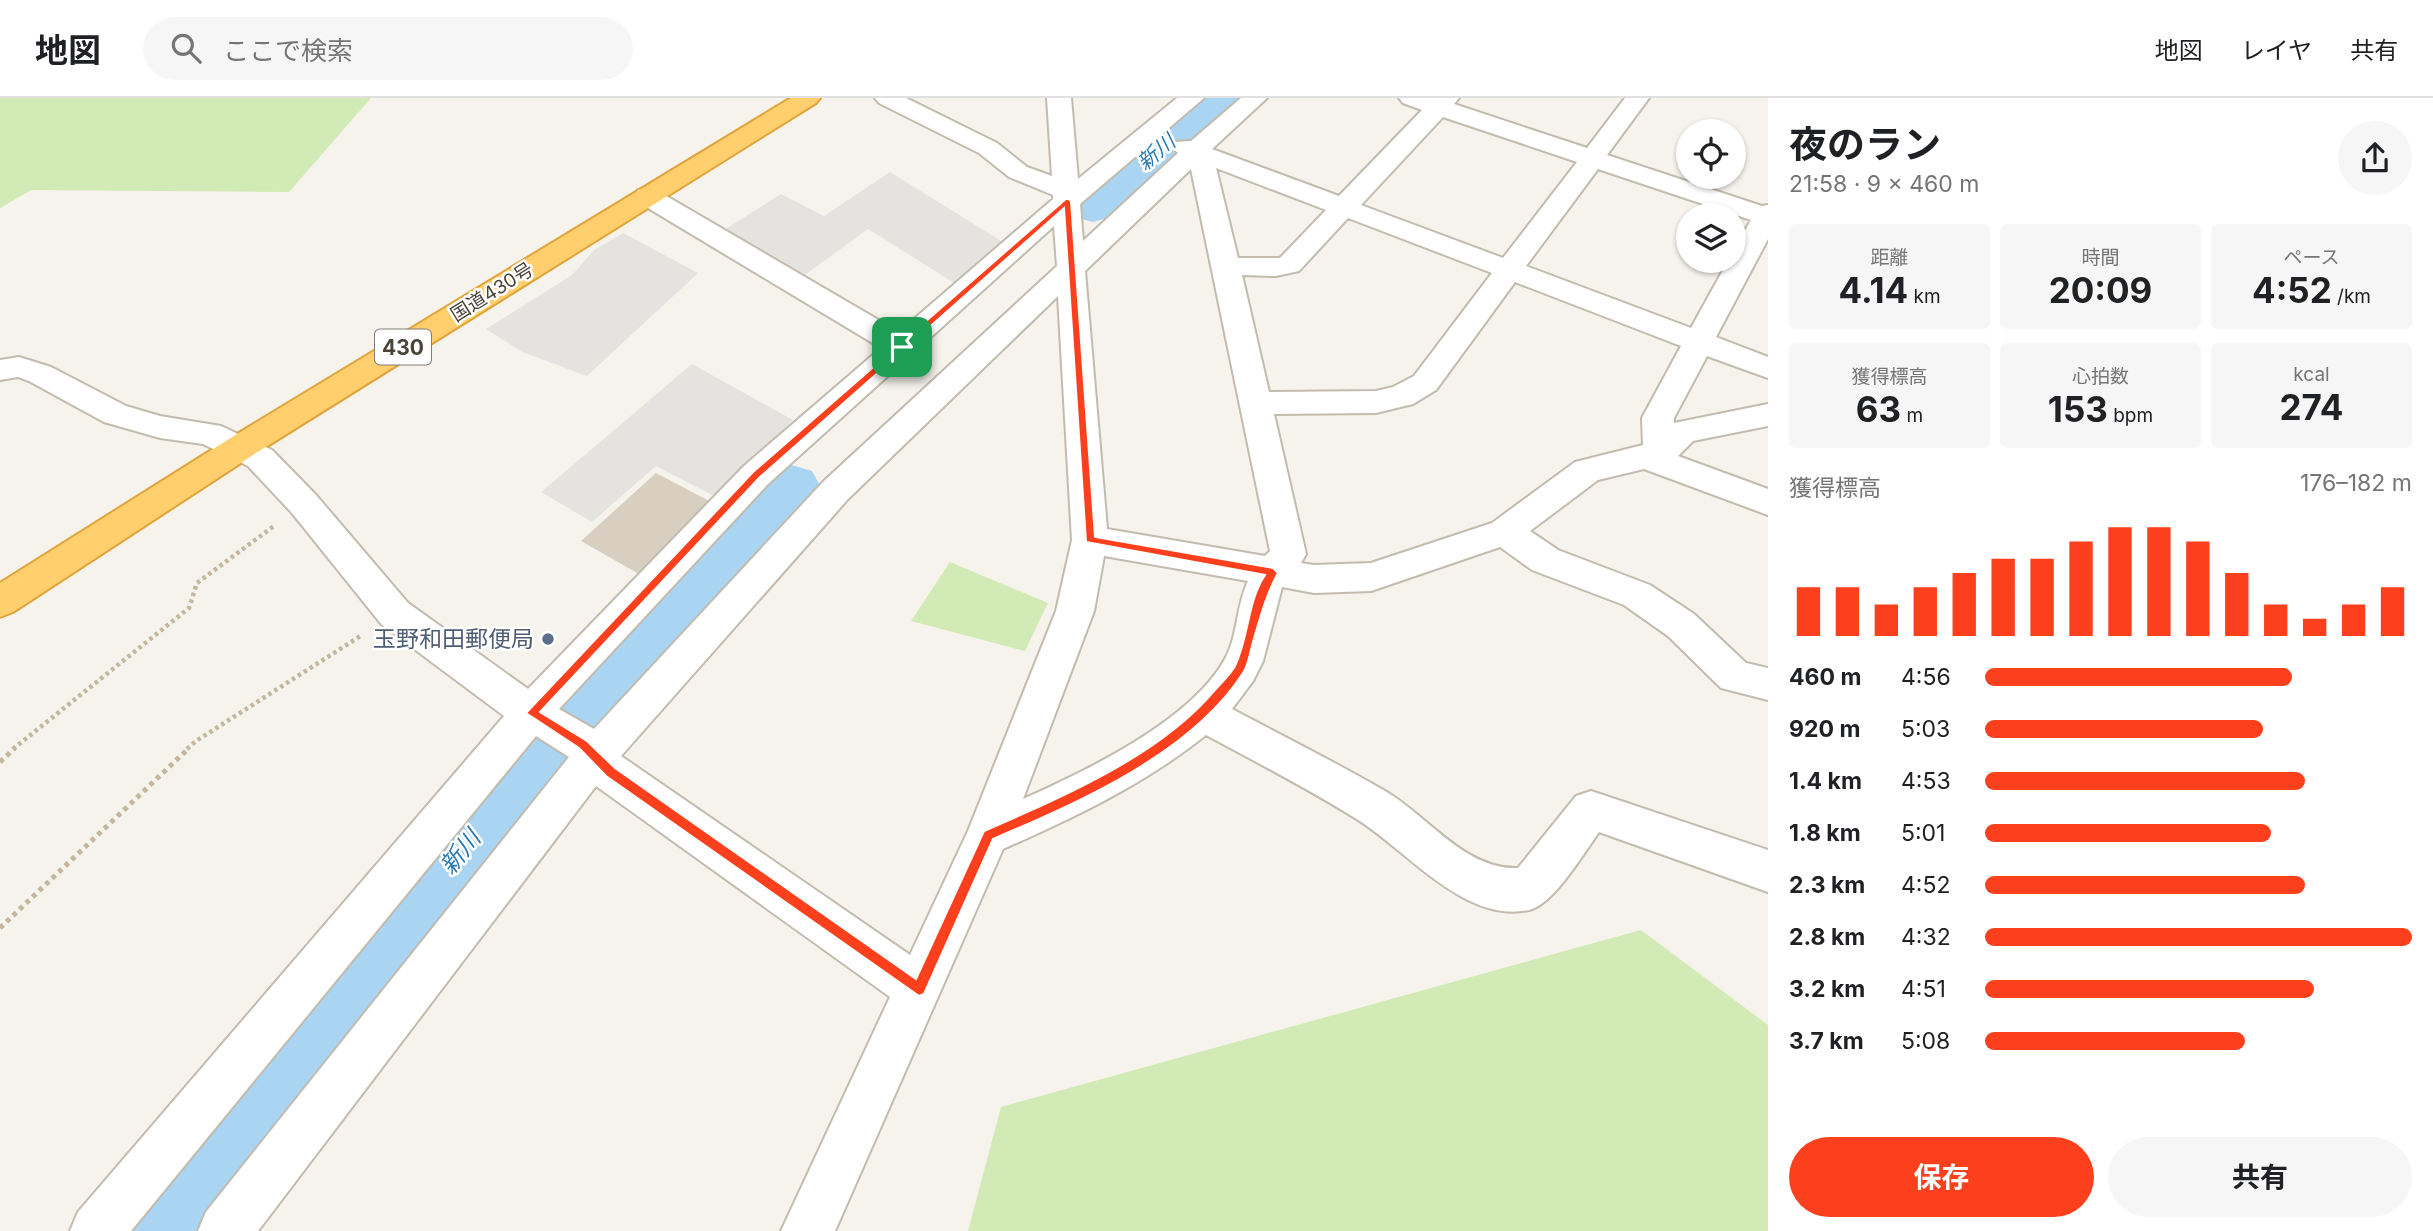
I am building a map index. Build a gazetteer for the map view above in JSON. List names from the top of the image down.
{
  "streets": {
    "highway": ["国道430号", "430"]
  },
  "water": ["新川"],
  "places": ["玉野和田郵便局"],
  "page": {
    "header": "地図",
    "search": "ここで検索",
    "nav": ["地図", "レイヤ", "共有"],
    "heading": ["夜のラン", "21:58 · 9 × 460 m"],
    "stats": [
      ["距離", "4.14 km"],
      ["時間", "20:09"],
      ["ペース", "4:52 /km"],
      ["獲得標高", "63 m"],
      ["心拍数", "153 bpm"],
      ["kcal", "274"]
    ],
    "chart": ["獲得標高", "176–182 m"],
    "list": [
      {
        "name": "460 m",
        "note": "4:56"
      },
      {
        "name": "920 m",
        "note": "5:03"
      },
      {
        "name": "1.4 km",
        "note": "4:53"
      },
      {
        "name": "1.8 km",
        "note": "5:01"
      },
      {
        "name": "2.3 km",
        "note": "4:52"
      },
      {
        "name": "2.8 km",
        "note": "4:32"
      },
      {
        "name": "3.2 km",
        "note": "4:51"
      },
      {
        "name": "3.7 km",
        "note": "5:08"
      }
    ],
    "buttons": ["保存", "共有"]
  }
}
